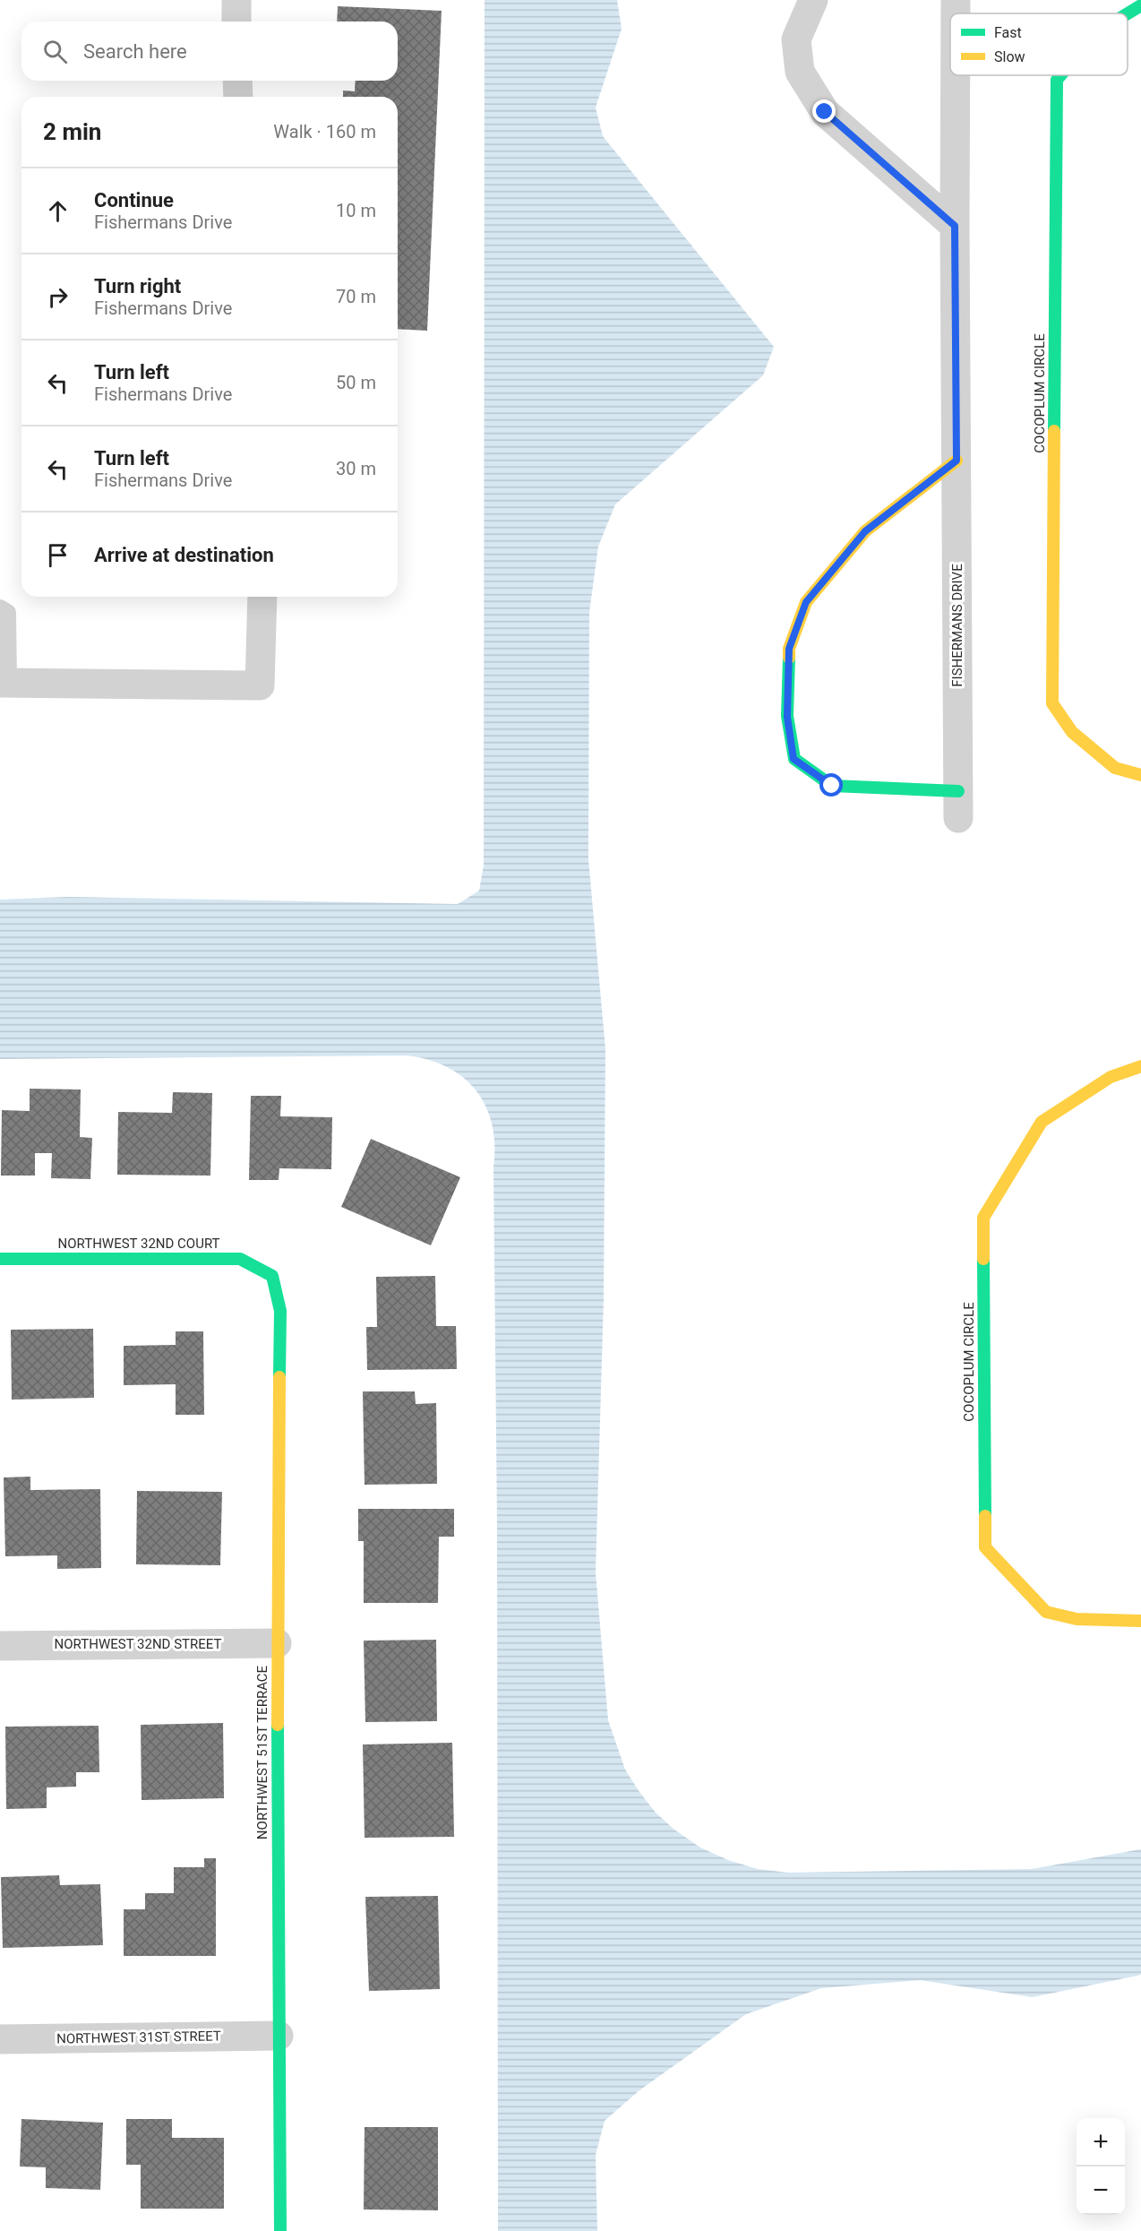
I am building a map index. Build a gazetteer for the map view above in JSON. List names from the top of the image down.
{
  "streets": {
    "street": [
      "COCOPLUM CIRCLE",
      "FISHERMANS DRIVE",
      "NORTHWEST 32ND COURT",
      "NORTHWEST 32ND STREET",
      "NORTHWEST 51ST TERRACE",
      "NORTHWEST 31ST STREET"
    ]
  },
  "crossings": [
    ["NORTHWEST 32ND COURT", "NORTHWEST 51ST TERRACE"],
    ["NORTHWEST 32ND STREET", "NORTHWEST 51ST TERRACE"],
    ["NORTHWEST 51ST TERRACE", "NORTHWEST 31ST STREET"]
  ],
  "legend": ["Fast", "Slow"],
  "page": {
    "search": "Search here",
    "heading": ["2 min", "Walk · 160 m"],
    "list": [
      ["Continue", "Fishermans Drive", "10 m"],
      ["Turn right", "Fishermans Drive", "70 m"],
      ["Turn left", "Fishermans Drive", "50 m"],
      ["Turn left", "Fishermans Drive", "30 m"],
      "Arrive at destination"
    ],
    "map_buttons": ["+", "−"]
  }
}
